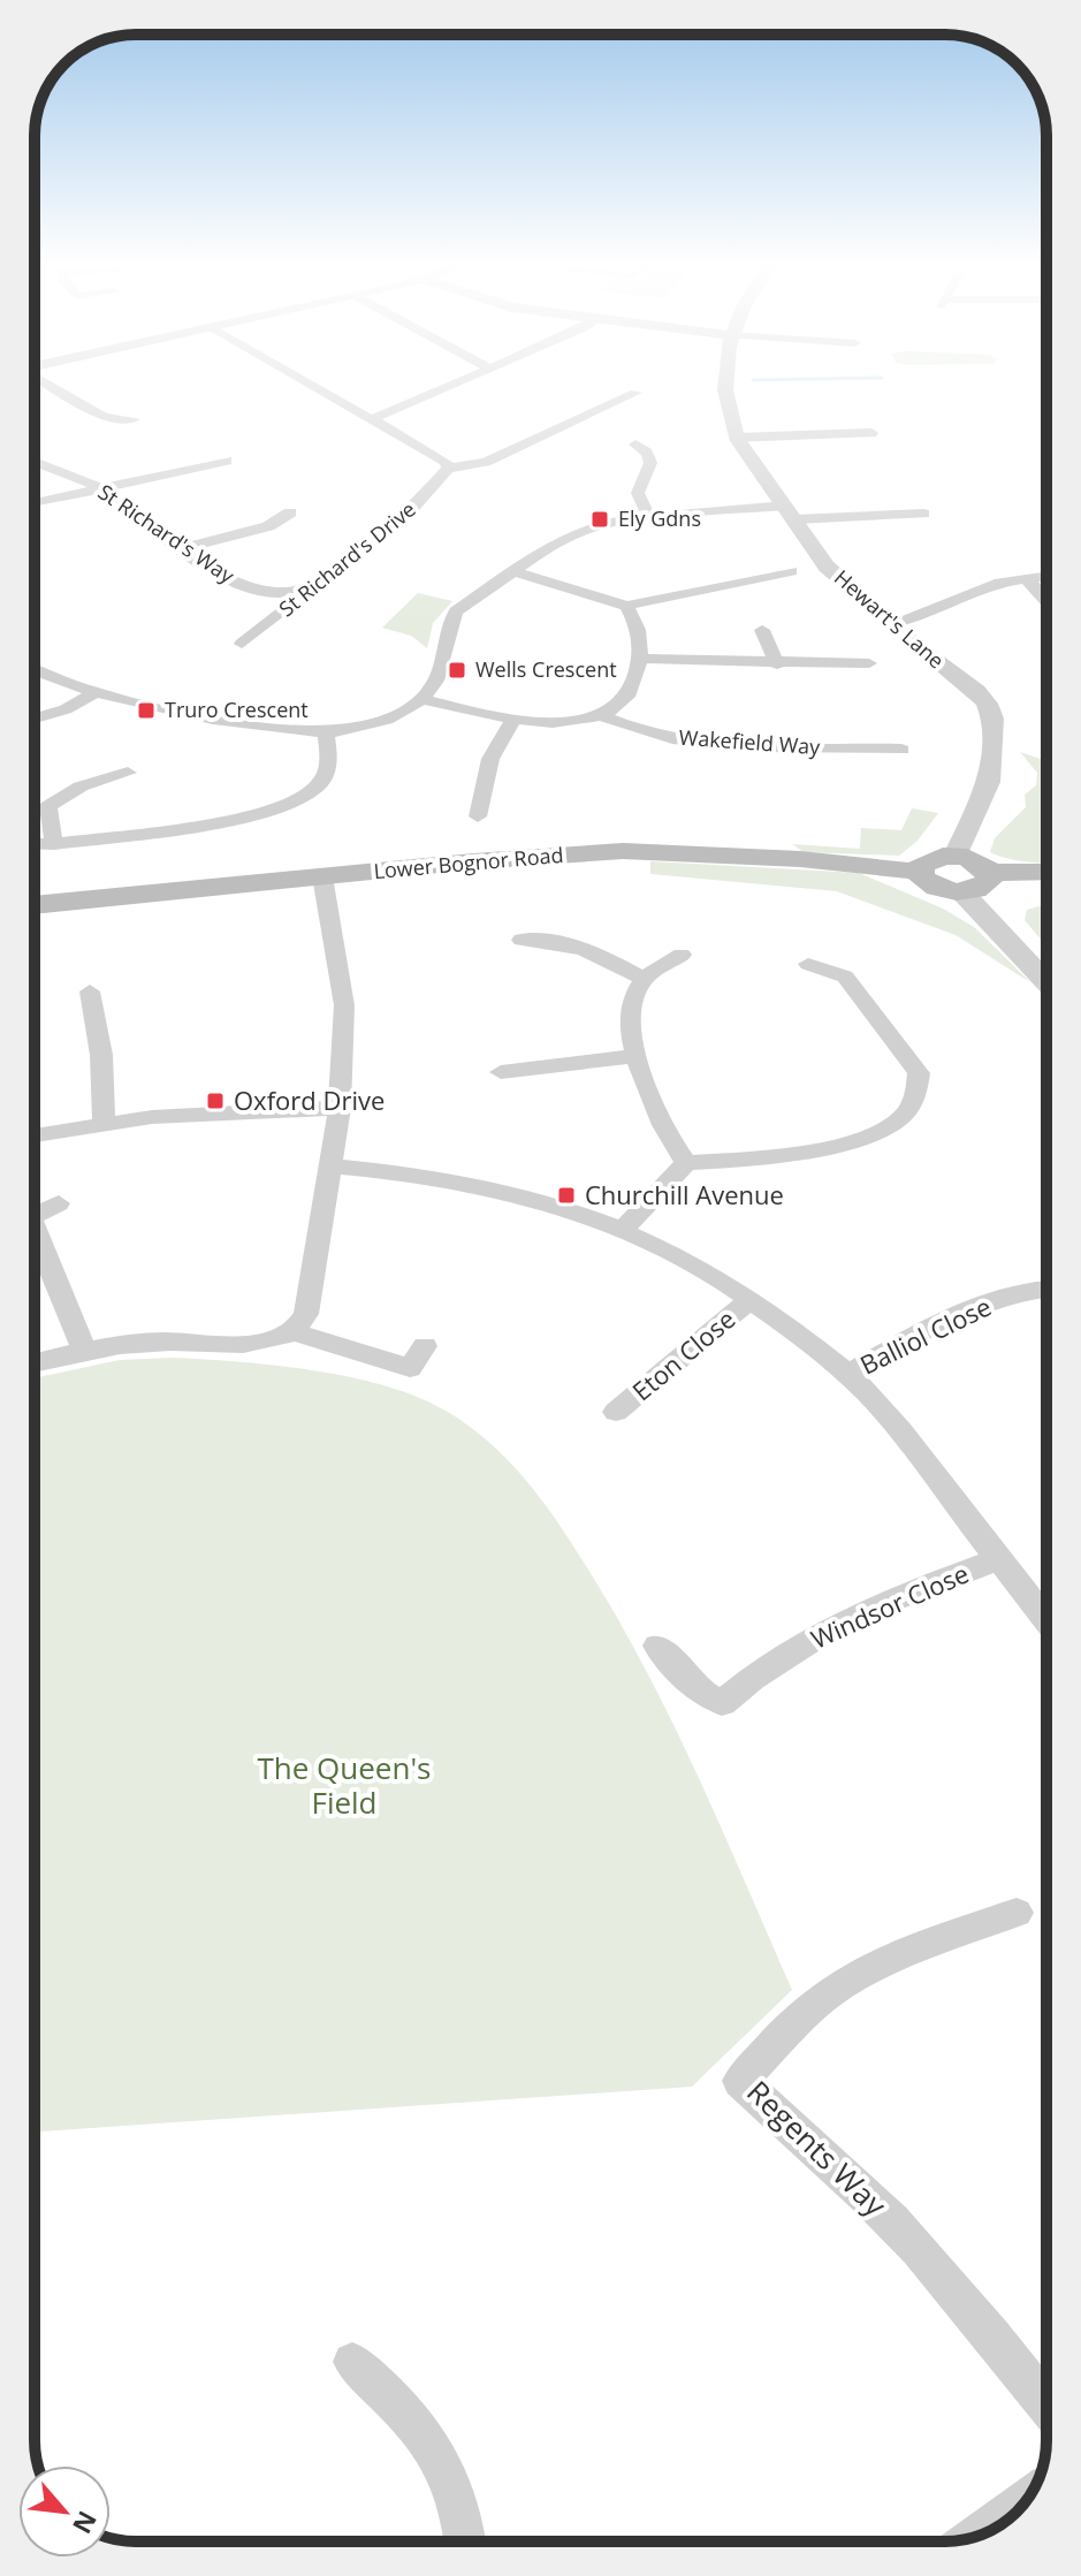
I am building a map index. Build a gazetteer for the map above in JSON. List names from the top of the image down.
{
  "streets": {
    "main road": ["Lower Bognor Road"],
    "street": [
      "St Richard's Way",
      "St Richard's Drive",
      "Hewart's Lane",
      "Wakefield Way",
      "Balliol Close",
      "Eton Close",
      "Windsor Close",
      "Regents Way"
    ]
  },
  "crossings": [
    ["St Richard's Way", "St Richard's Drive"]
  ],
  "parks": ["The Queen's Field"],
  "places": {
    "transit": [
      "Ely Gdns",
      "Wells Crescent",
      "Truro Crescent",
      "Oxford Drive",
      "Churchill Avenue"
    ]
  },
  "north": "bottom right"
}
